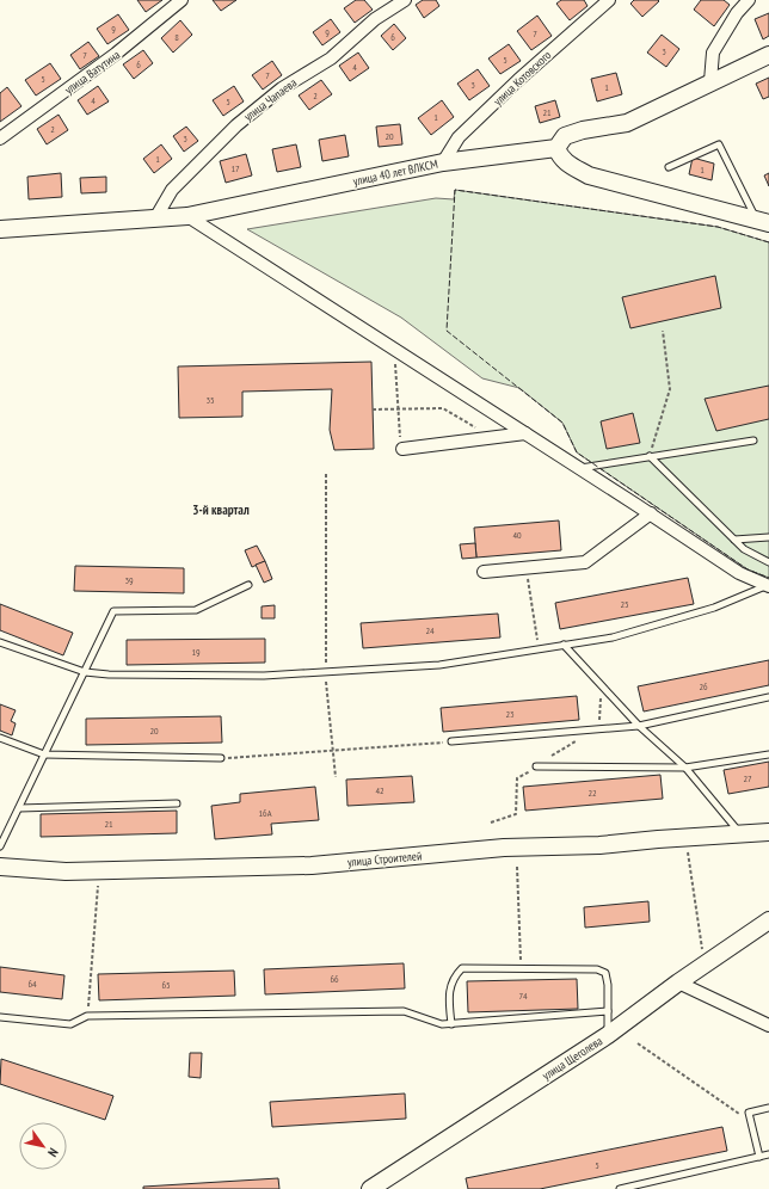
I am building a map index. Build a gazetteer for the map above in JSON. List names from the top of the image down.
{
  "streets": {
    "street": [
      "улица Ватутина",
      "улица Котовского",
      "улица Чапаева",
      "улица 40 лет ВЛКСМ",
      "улица Строителей",
      "улица Щеголева"
    ]
  },
  "crossings": [
    ["улица Котовского", "улица 40 лет ВЛКСМ"],
    ["улица Чапаева", "улица 40 лет ВЛКСМ"]
  ],
  "districts": ["3-й квартал"],
  "house_numbers": [
    "9",
    "9",
    "7",
    "8",
    "6",
    "3",
    "7",
    "5",
    "6",
    "4",
    "7",
    "5",
    "3",
    "1",
    "2",
    "4",
    "5",
    "21",
    "1",
    "2",
    "20",
    "3",
    "1",
    "17",
    "1",
    "35",
    "40",
    "39",
    "25",
    "24",
    "19",
    "26",
    "23",
    "20",
    "27",
    "42",
    "22",
    "16А",
    "21",
    "66",
    "64",
    "65",
    "74",
    "5"
  ],
  "north": "bottom right"
}
